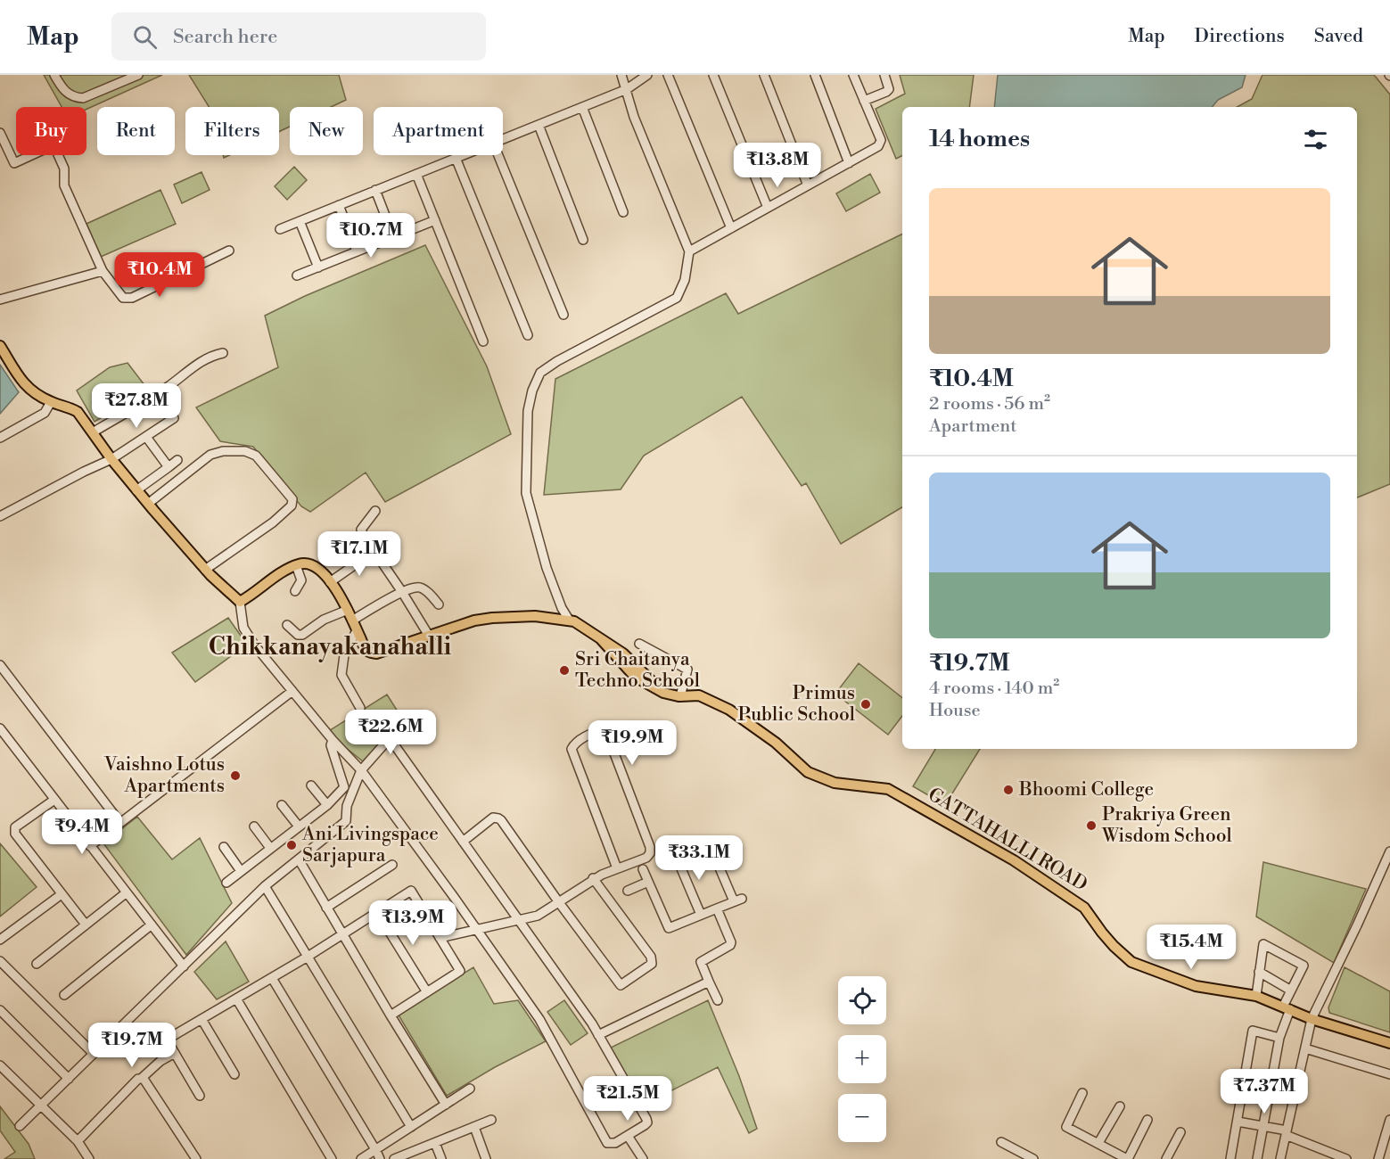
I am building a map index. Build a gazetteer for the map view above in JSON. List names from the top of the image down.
{
  "streets": {
    "main road": ["GATTAHALLI ROAD"]
  },
  "districts": ["Chikkanayakanahalli"],
  "places": [
    "Sri Chaitanya Techno School",
    "Primus Public School",
    "Vaishno Lotus Apartments",
    "Bhoomi College",
    "Prakriya Green Wisdom School",
    "Ani Livingspace Sarjapura"
  ],
  "page": {
    "header": "Map",
    "search": "Search here",
    "nav": ["Map", "Directions", "Saved"],
    "chip": [
      "Buy",
      "Rent",
      "Filters",
      "New",
      "Apartment"
    ],
    "heading": "14 homes",
    "price": [
      "₹13.8M",
      "₹10.7M",
      "₹10.4M",
      "₹27.8M",
      "₹17.1M",
      "₹22.6M",
      "₹19.9M",
      "₹9.4M",
      "₹33.1M",
      "₹13.9M",
      "₹15.4M",
      "₹19.7M",
      "₹7.37M",
      "₹21.5M"
    ],
    "list": [
      {
        "name": "₹10.4M",
        "note": "2 rooms · 56 m² · Apartment"
      },
      {
        "name": "₹19.7M",
        "note": "4 rooms · 140 m² · House"
      }
    ],
    "map_buttons": ["+", "−"]
  }
}
